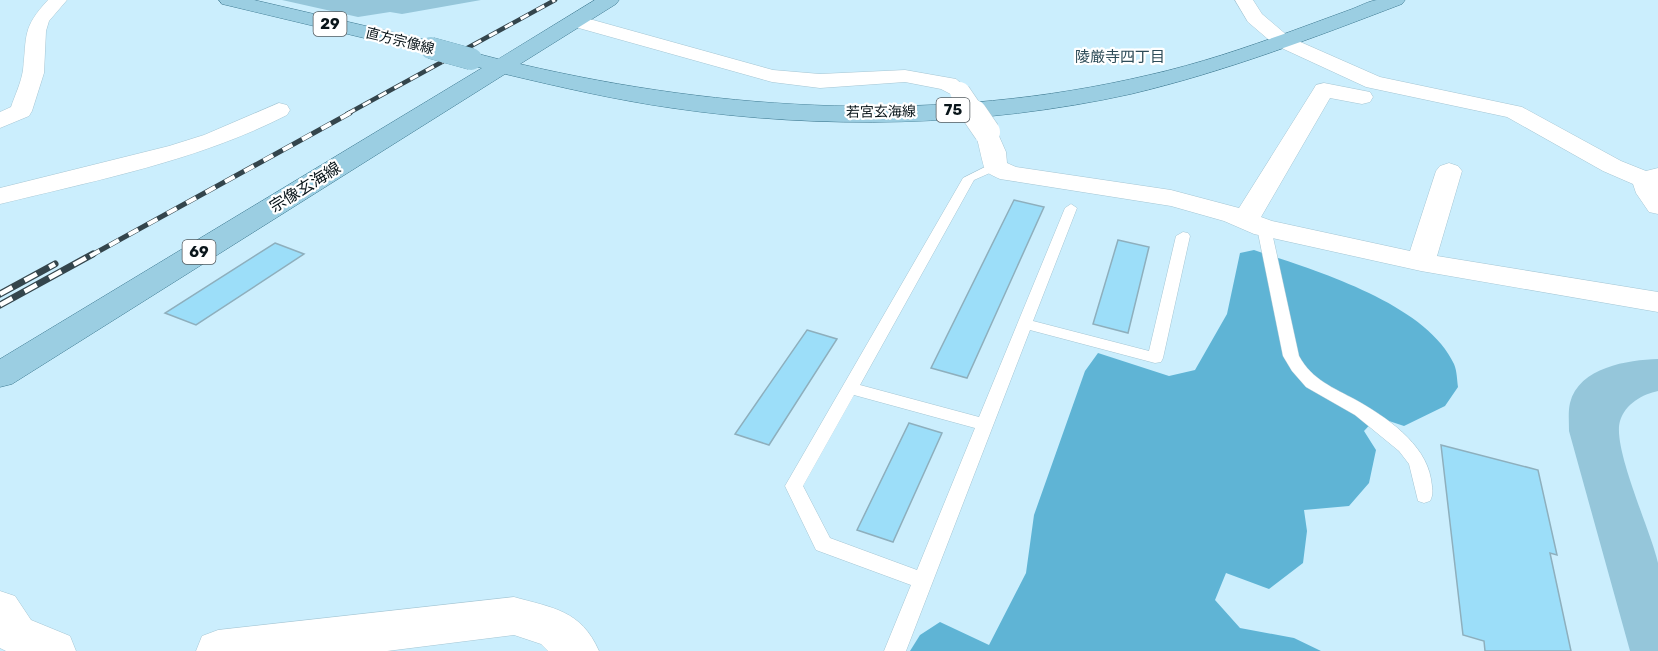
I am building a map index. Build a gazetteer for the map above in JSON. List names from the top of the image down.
{
  "streets": {
    "main road": [
      "29",
      "直方宗像線",
      "75",
      "若宮玄海線",
      "宗像玄海線",
      "69"
    ]
  },
  "crossings": [
    ["直方宗像線", "若宮玄海線"],
    ["直方宗像線", "宗像玄海線"],
    ["若宮玄海線", "宗像玄海線"]
  ],
  "districts": ["陵厳寺四丁目"]
}
